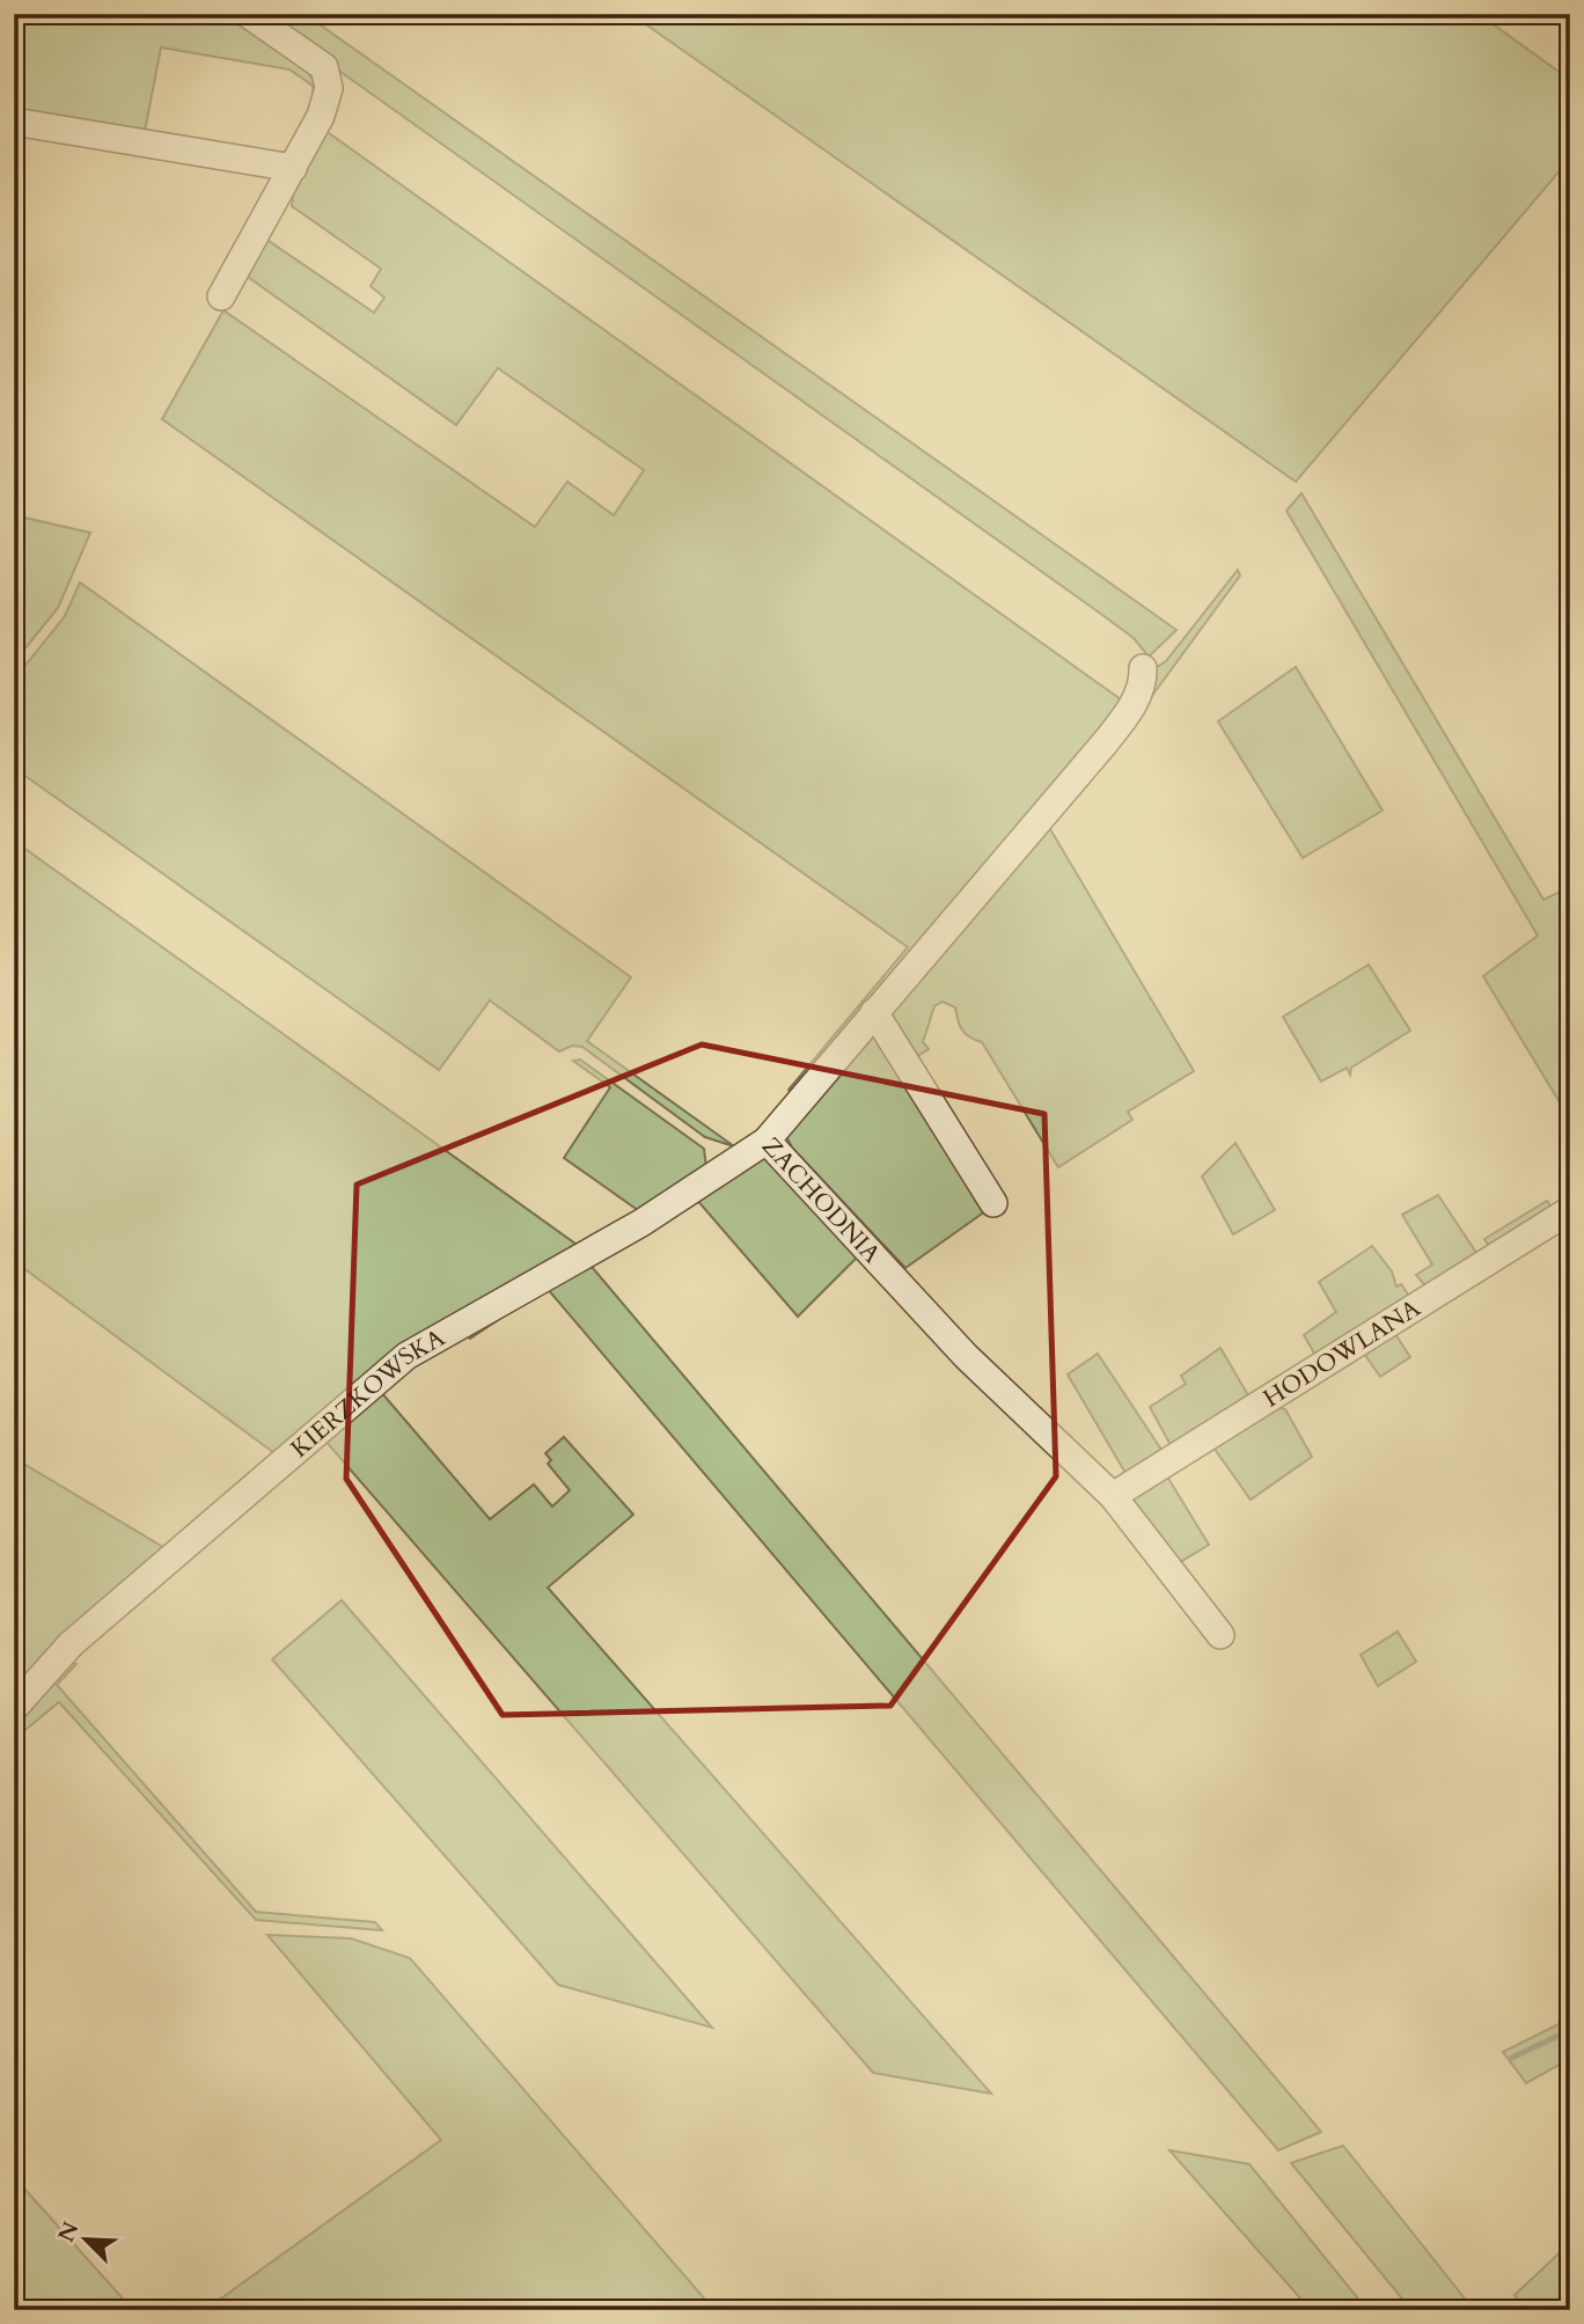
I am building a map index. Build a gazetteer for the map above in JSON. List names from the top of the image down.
{
  "streets": {
    "street": ["ZACHODNIA", "HODOWLANA", "KIERZKOWSKA"]
  },
  "crossings": [
    ["ZACHODNIA", "HODOWLANA"],
    ["ZACHODNIA", "KIERZKOWSKA"]
  ],
  "north": "top left"
}
